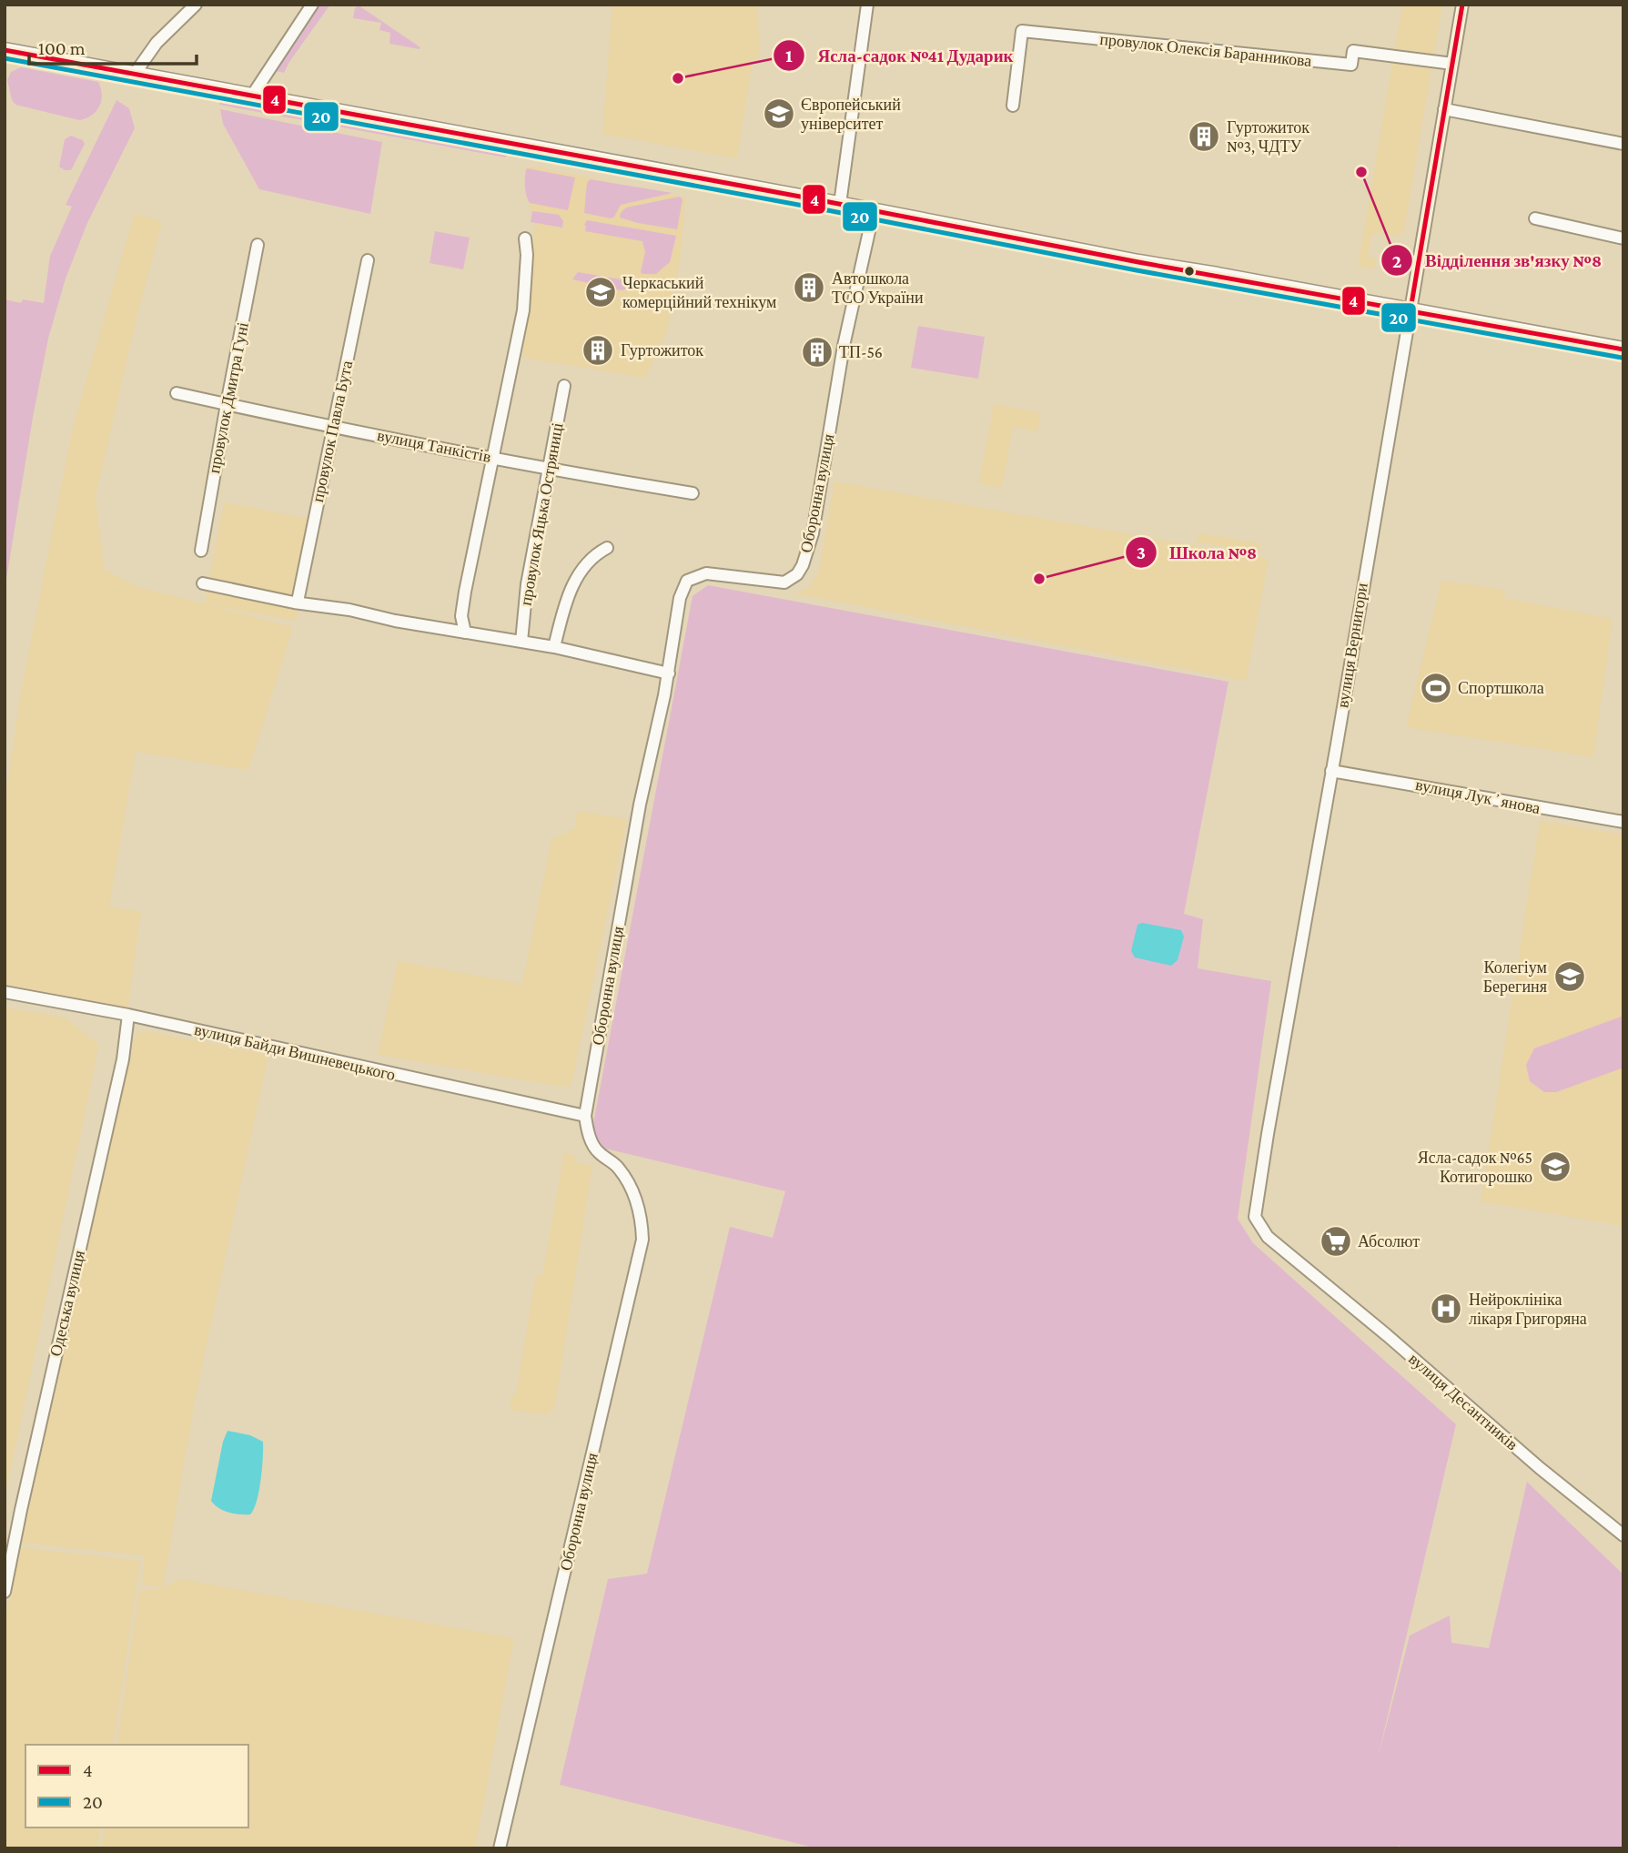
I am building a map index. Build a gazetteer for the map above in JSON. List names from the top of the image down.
{
  "streets": {
    "street": [
      "провулок Олексія Баранникова",
      "провулок Дмитра Гуні",
      "провулок Павла Бута",
      "вулиця Танкістів",
      "Оборонна вулиця",
      "провулок Яцька Остряниці",
      "вулиця Вернигори",
      "вулиця Лукʼянова",
      "вулиця Байди Вишневецького",
      "Одеська вулиця",
      "вулиця Десантників"
    ]
  },
  "crossings": [
    ["провулок Олексія Баранникова", "вулиця Вернигори"],
    ["провулок Дмитра Гуні", "вулиця Танкістів"],
    ["провулок Павла Бута", "вулиця Танкістів"],
    ["вулиця Танкістів", "провулок Яцька Остряниці"],
    ["Оборонна вулиця", "вулиця Байди Вишневецького"],
    ["вулиця Вернигори", "вулиця Лукʼянова"],
    ["вулиця Вернигори", "вулиця Десантників"],
    ["вулиця Байди Вишневецького", "Одеська вулиця"]
  ],
  "places": {
    "other": ["Ясла-садок №41 Дударик", "Відділення зв'язку №8", "Школа №8"],
    "school or university": [
      "Європейський університет",
      "Черкаський комерційний технікум",
      "Колегіум Берегиня",
      "Ясла-садок №65 Котигорошко"
    ],
    "building": [
      "Гуртожиток №3, ЧДТУ",
      "Автошкола ТСО України",
      "Гуртожиток",
      "ТП-56"
    ],
    "sports": ["Спортшкола"],
    "supermarket": ["Абсолют"],
    "hospital": ["Нейроклініка лікаря Григоряна"]
  },
  "lines": ["transit line 4", "transit line 20"],
  "legend": ["4", "20"],
  "scale_bar": "100 m"
}
